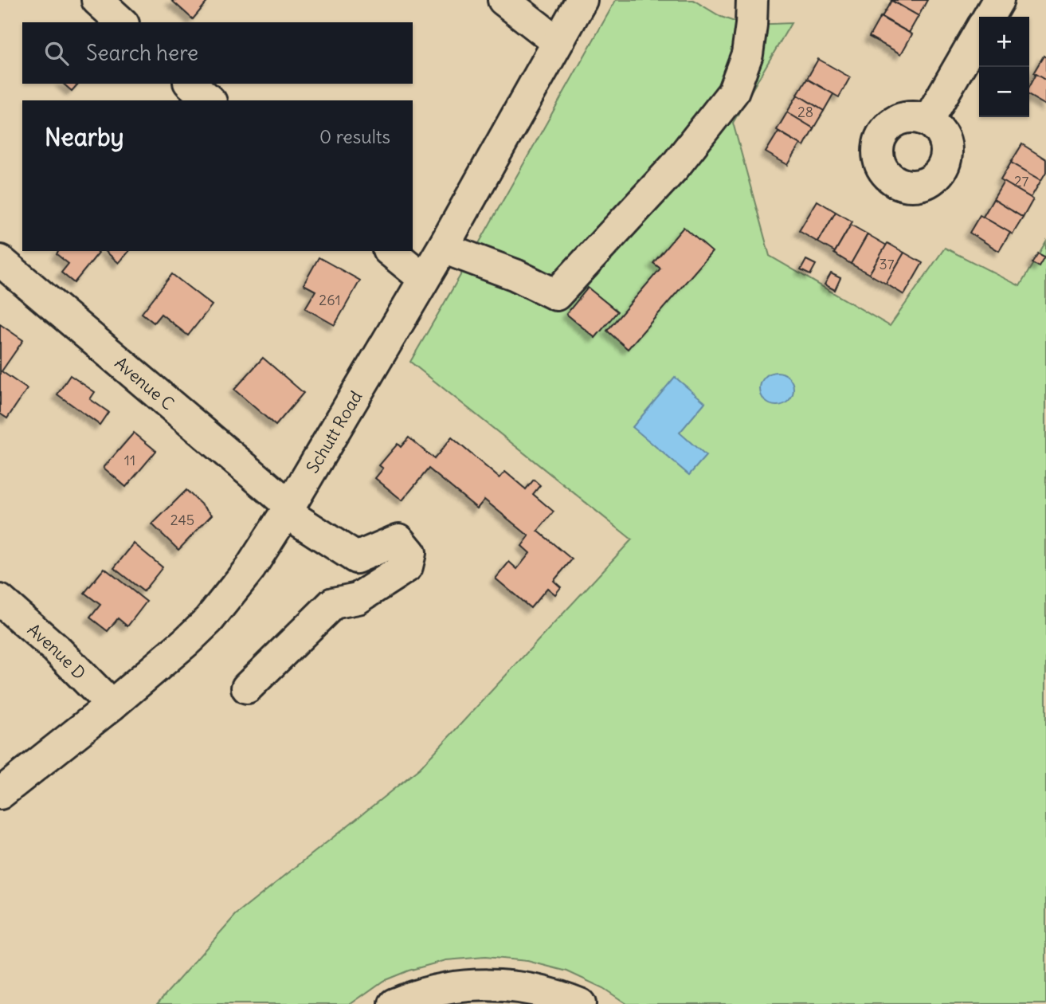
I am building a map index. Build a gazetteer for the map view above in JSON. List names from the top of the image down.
{
  "streets": {
    "street": ["Avenue C", "Schutt Road", "Avenue D"]
  },
  "crossings": [
    ["Avenue C", "Schutt Road"],
    ["Schutt Road", "Avenue D"]
  ],
  "house_numbers": [
    "28",
    "27",
    "37",
    "261",
    "11",
    "245"
  ],
  "page": {
    "map_buttons": ["+", "−"],
    "search": "Search here",
    "heading": ["Nearby", "0 results"]
  }
}
